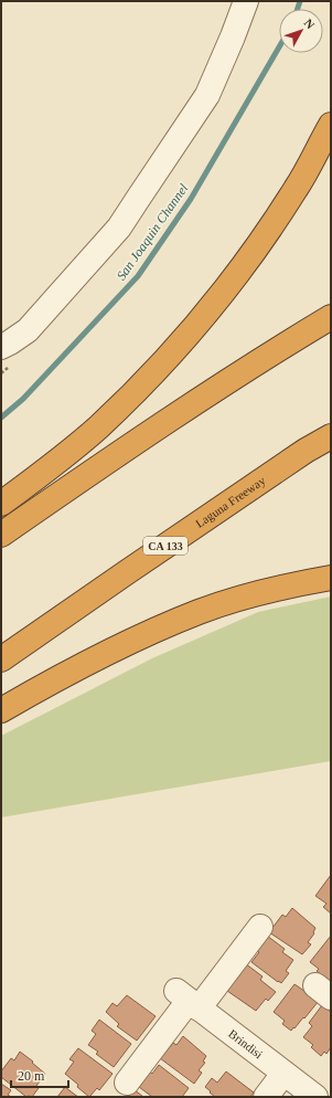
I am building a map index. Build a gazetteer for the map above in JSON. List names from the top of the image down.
{
  "streets": {
    "highway": ["Laguna Freeway", "CA 133"],
    "street": ["Brindisi"]
  },
  "water": ["San Joaquin Channel"],
  "scale_bar": "20 m",
  "north": "top right"
}
